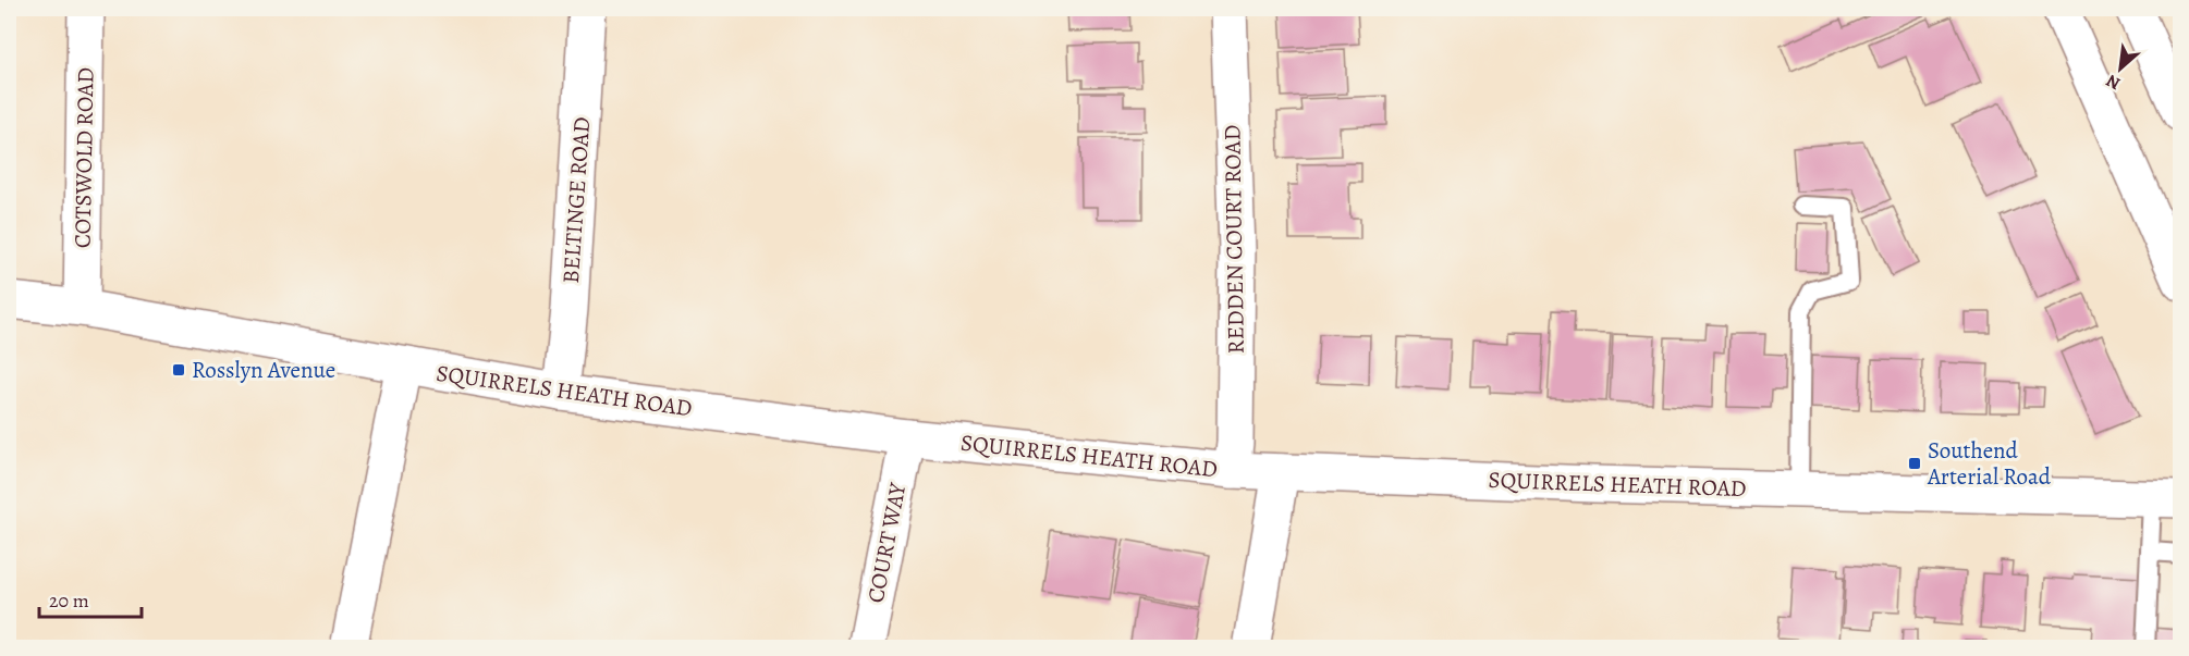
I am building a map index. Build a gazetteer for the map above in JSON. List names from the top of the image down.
{
  "streets": {
    "main road": [
      "COTSWOLD ROAD",
      "BELTINGE ROAD",
      "REDDEN COURT ROAD",
      "SQUIRRELS HEATH ROAD",
      "COURT WAY"
    ]
  },
  "crossings": [
    ["COTSWOLD ROAD", "SQUIRRELS HEATH ROAD"],
    ["BELTINGE ROAD", "SQUIRRELS HEATH ROAD"],
    ["REDDEN COURT ROAD", "SQUIRRELS HEATH ROAD"],
    ["SQUIRRELS HEATH ROAD", "COURT WAY"]
  ],
  "places": {
    "transit": ["Rosslyn Avenue", "Southend Arterial Road"]
  },
  "scale_bar": "20 m",
  "north": "bottom left"
}
